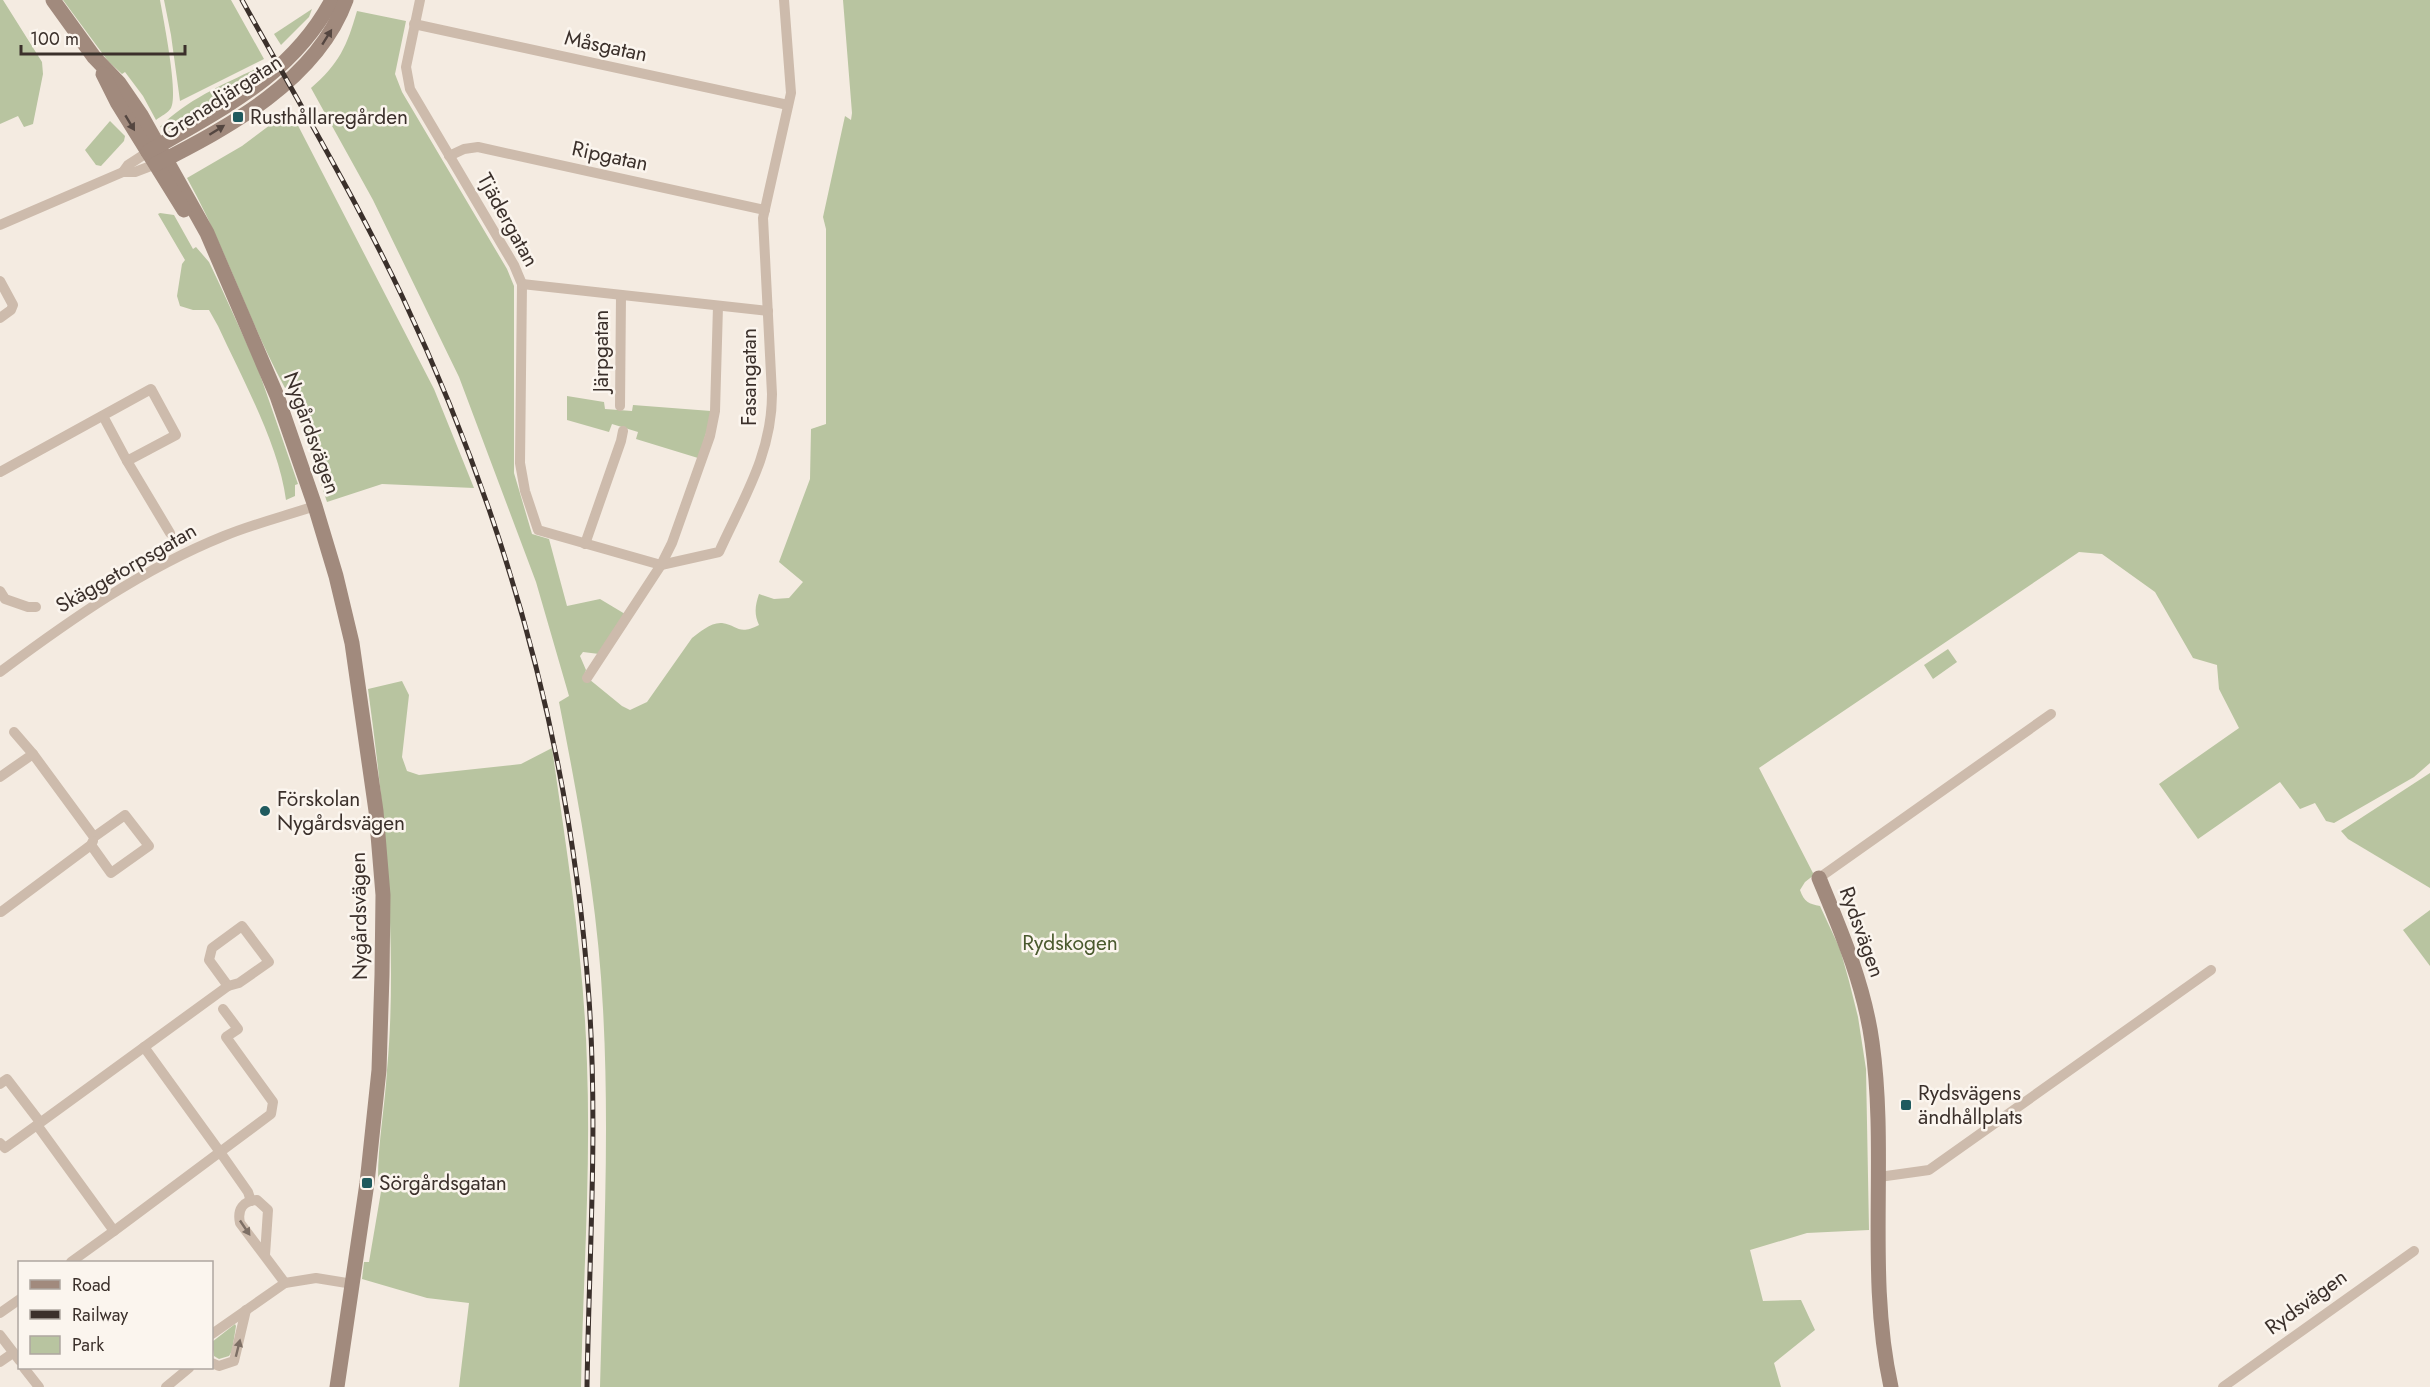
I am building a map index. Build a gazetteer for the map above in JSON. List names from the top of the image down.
{
  "streets": {
    "street": [
      "Måsgatan",
      "Grenadjärgatan",
      "Ripgatan",
      "Tjädergatan",
      "Järpgatan",
      "Fasangatan",
      "Nygårdsvägen",
      "Skäggetorpsgatan",
      "Rydsvägen"
    ]
  },
  "crossings": [
    ["Måsgatan", "Tjädergatan"],
    ["Måsgatan", "Fasangatan"],
    ["Grenadjärgatan", "Nygårdsvägen"],
    ["Ripgatan", "Tjädergatan"],
    ["Ripgatan", "Fasangatan"],
    ["Tjädergatan", "Järpgatan"],
    ["Tjädergatan", "Fasangatan"],
    ["Järpgatan", "Fasangatan"],
    ["Nygårdsvägen", "Skäggetorpsgatan"]
  ],
  "parks": ["Rydskogen"],
  "places": {
    "transit": ["Rusthållaregården", "Rydsvägens ändhållplats", "Sörgårdsgatan"],
    "other": ["Förskolan Nygårdsvägen"]
  },
  "legend": ["Road", "Railway", "Park"],
  "scale_bar": "100 m"
}
